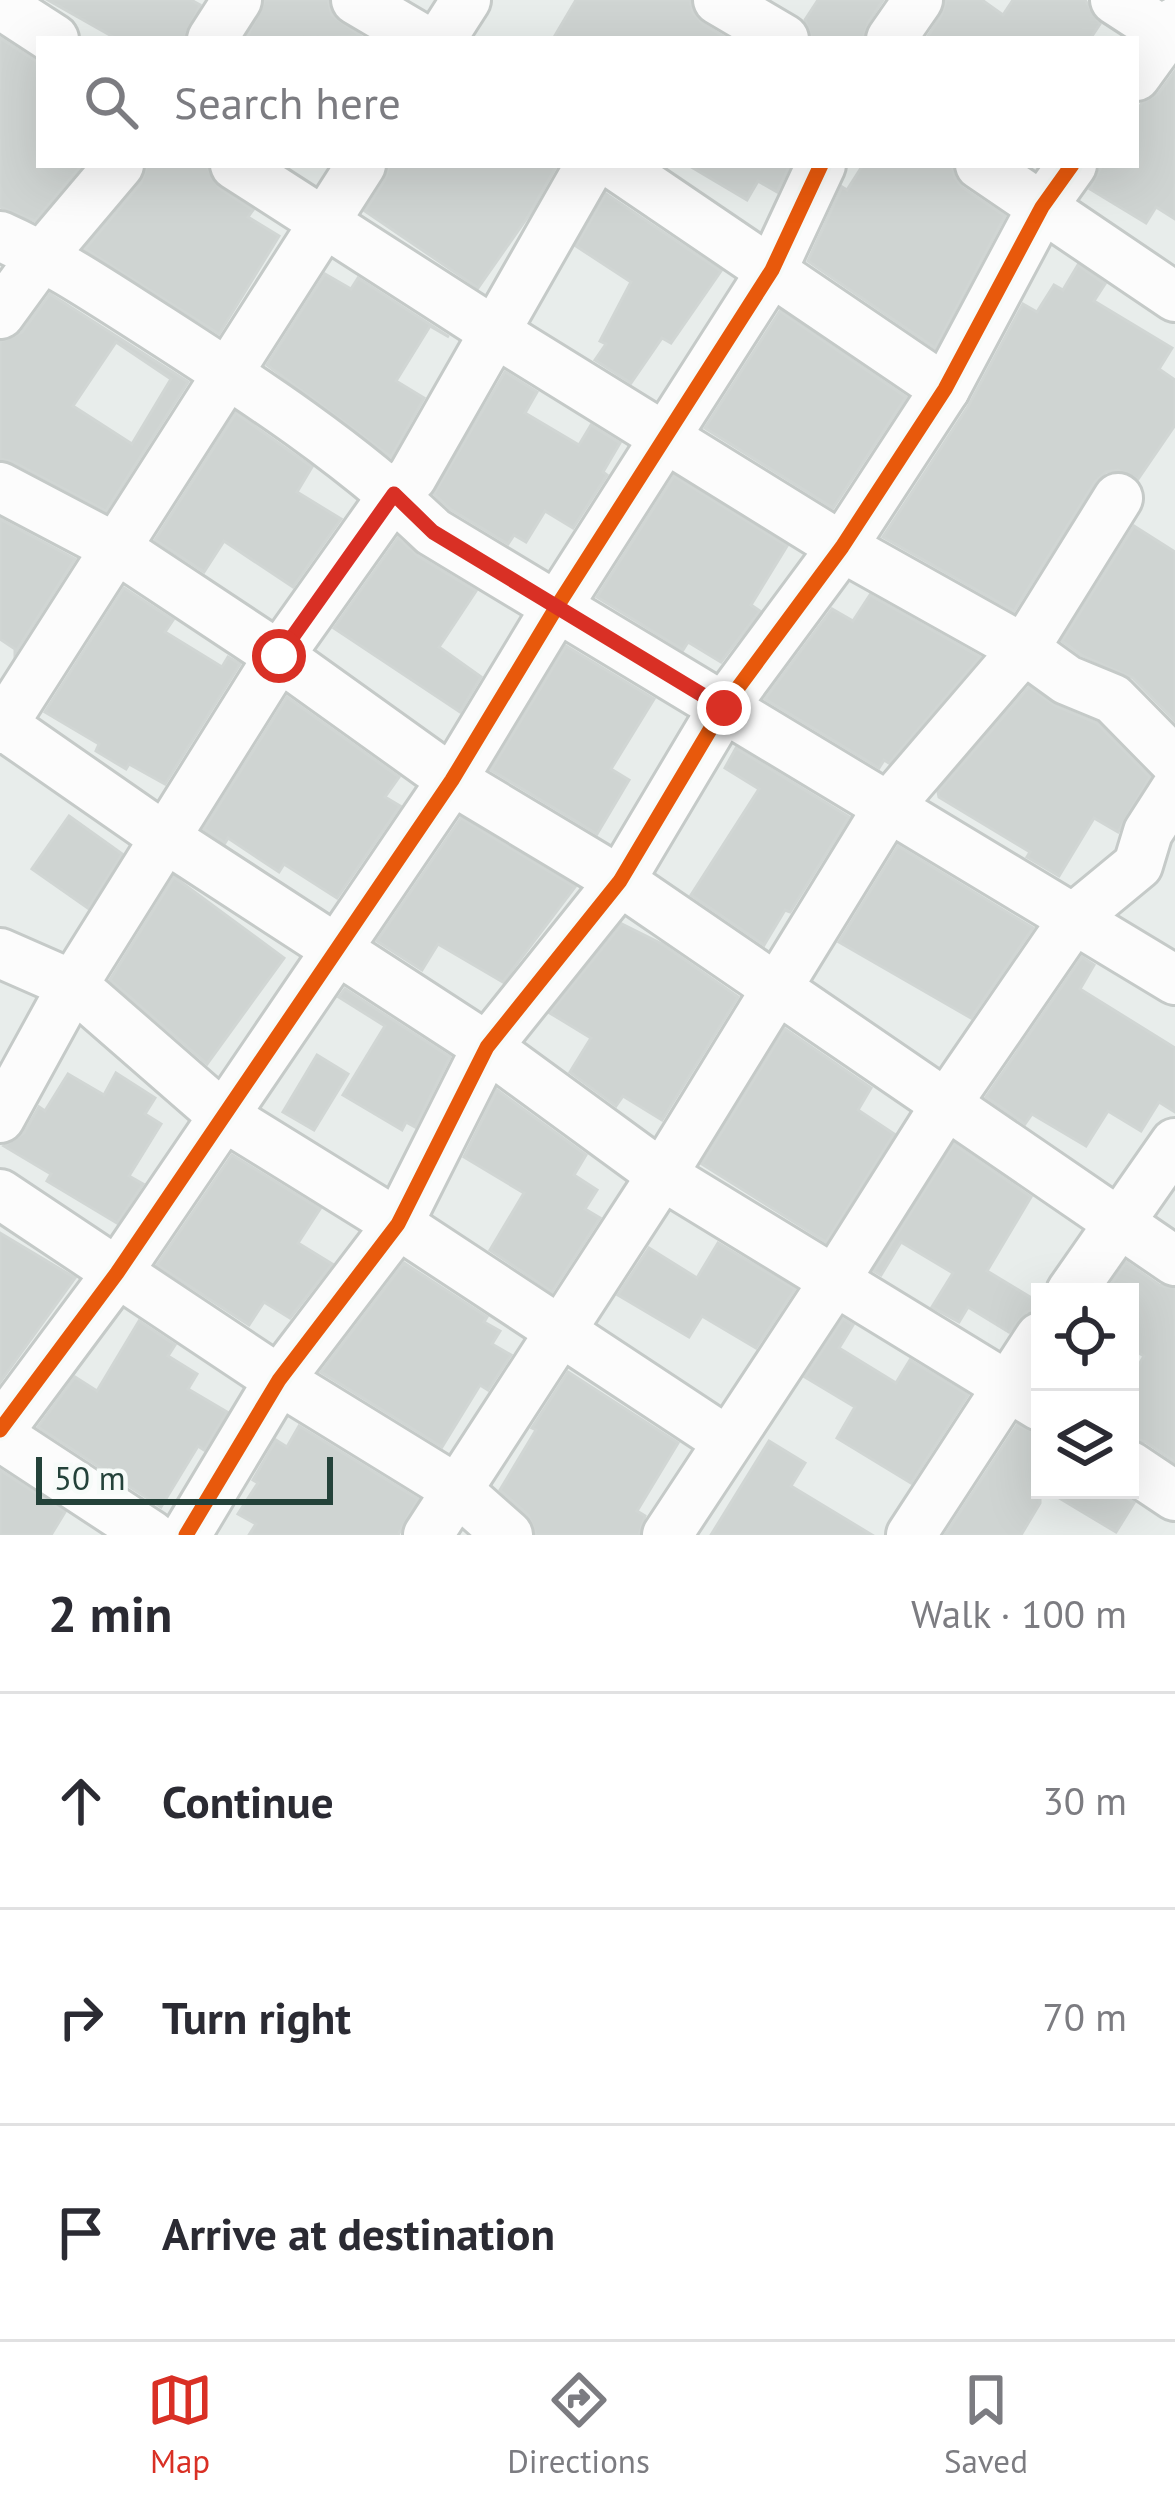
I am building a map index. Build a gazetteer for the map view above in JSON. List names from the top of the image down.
{
  "scale_bar": "50 m",
  "page": {
    "search": "Search here",
    "scale": "50 m",
    "heading": ["2 min", "Walk · 100 m"],
    "list": [
      ["Continue", "30 m"],
      ["Turn right", "70 m"],
      "Arrive at destination"
    ],
    "nav": ["Map", "Directions", "Saved"]
  }
}
